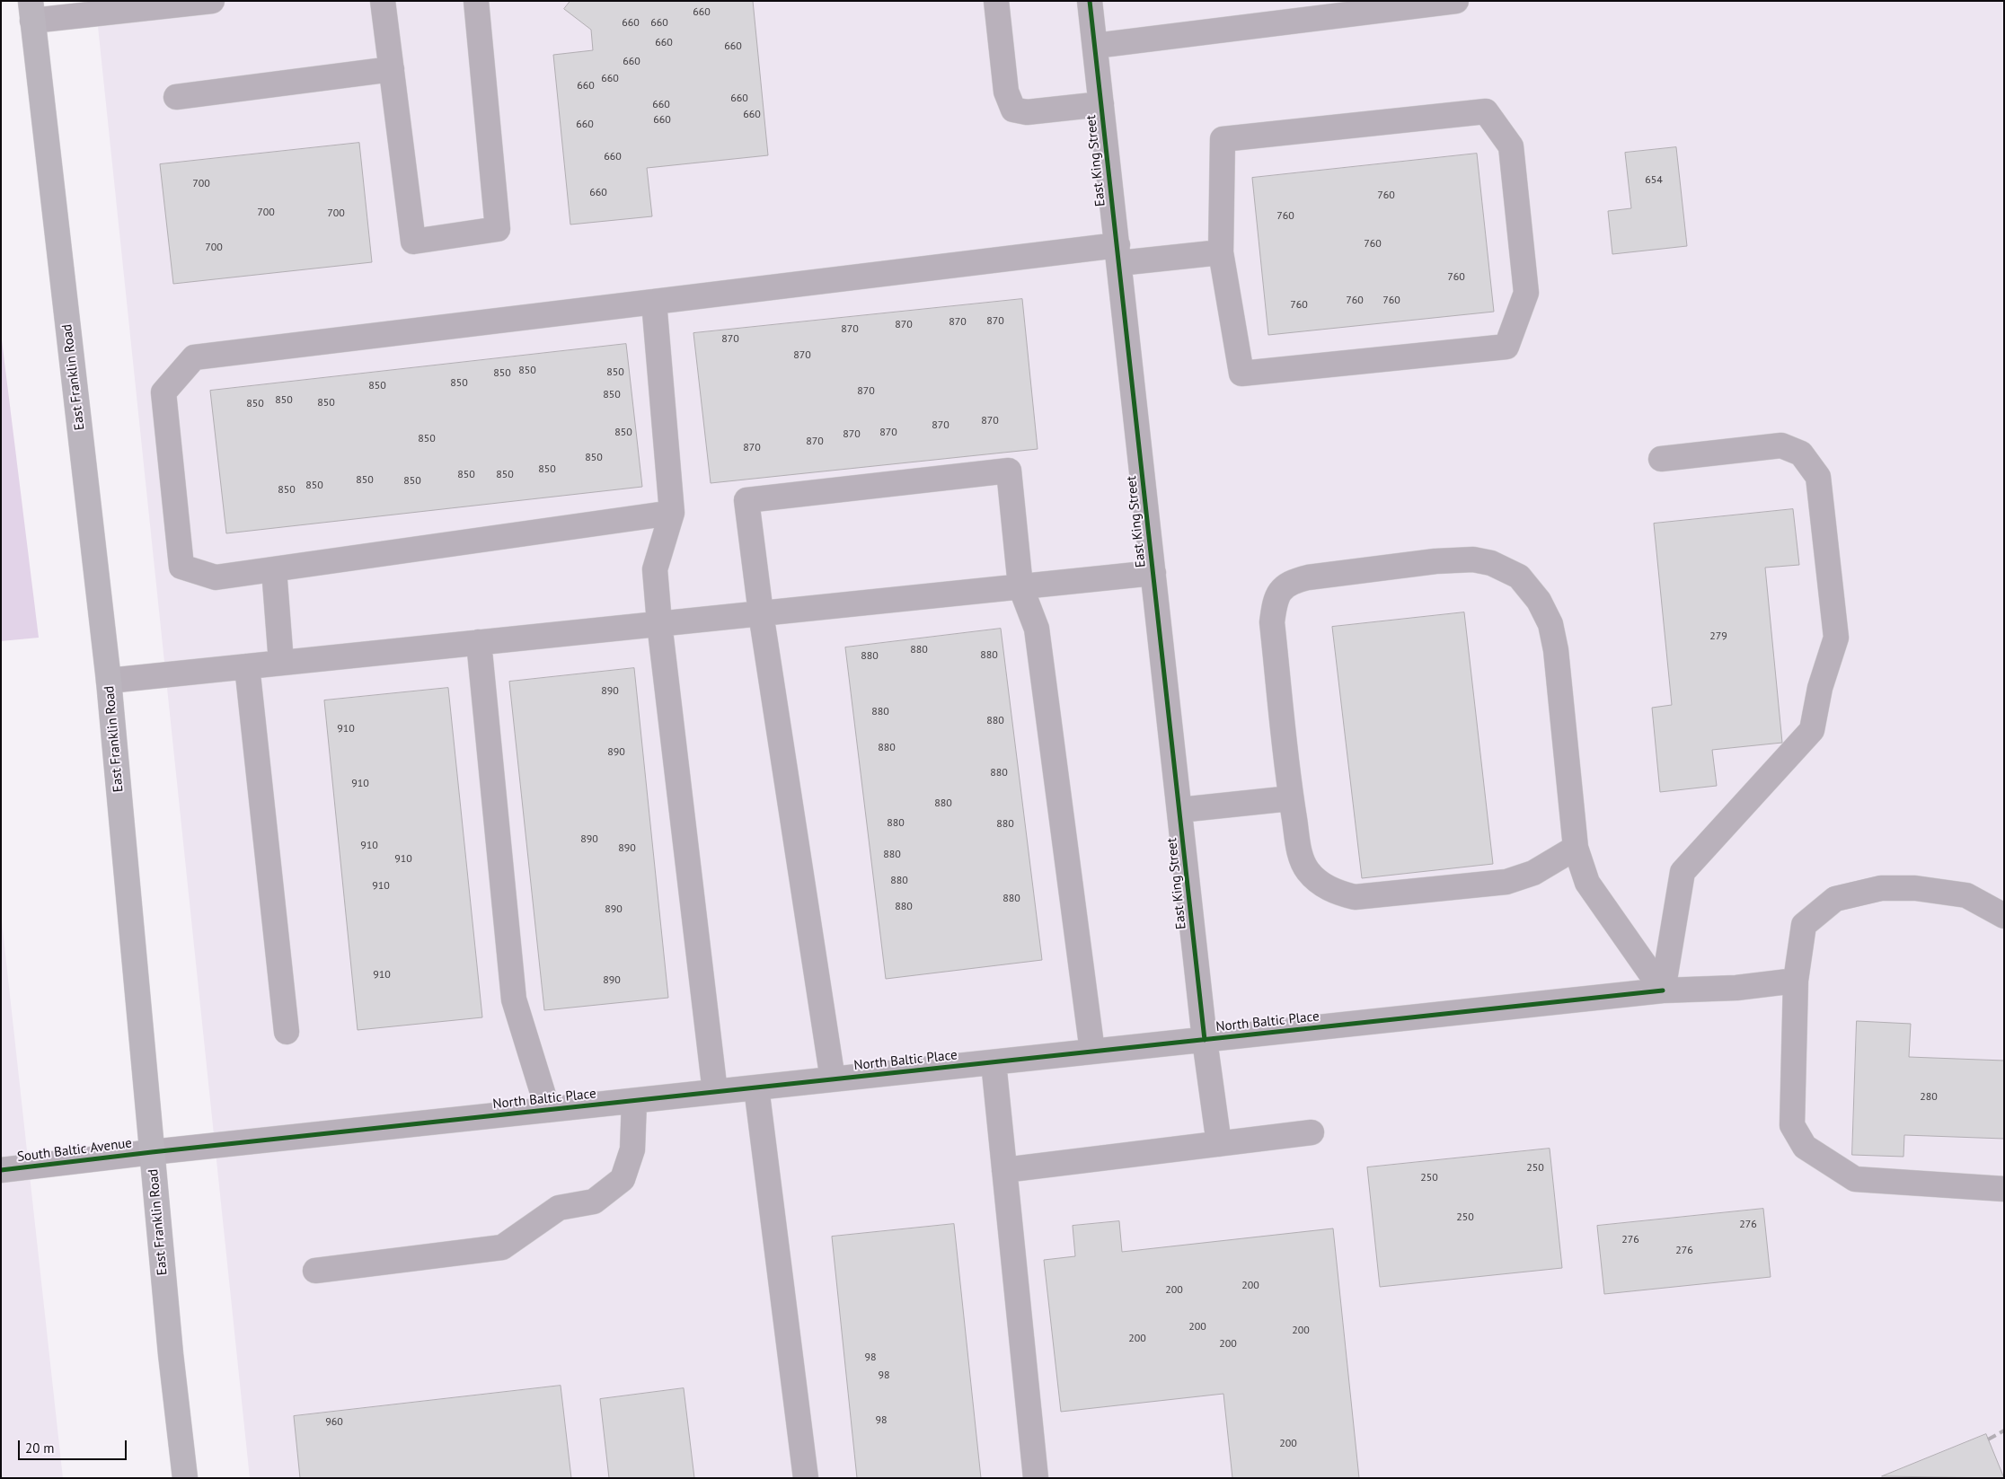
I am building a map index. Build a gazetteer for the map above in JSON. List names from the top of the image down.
{
  "streets": {
    "main road": ["East Franklin Road"],
    "street": ["East King Street", "North Baltic Place", "South Baltic Avenue"]
  },
  "crossings": [
    ["East King Street", "North Baltic Place"],
    ["East Franklin Road", "North Baltic Place"],
    ["East Franklin Road", "South Baltic Avenue"],
    ["North Baltic Place", "South Baltic Avenue"]
  ],
  "house_numbers": [
    "660",
    "660",
    "660",
    "660",
    "660",
    "660",
    "660",
    "660",
    "660",
    "660",
    "660",
    "660",
    "660",
    "660",
    "654",
    "700",
    "660",
    "760",
    "700",
    "700",
    "760",
    "760",
    "700",
    "760",
    "760",
    "760",
    "760",
    "870",
    "870",
    "870",
    "870",
    "870",
    "870",
    "850",
    "850",
    "850",
    "850",
    "850",
    "870",
    "850",
    "850",
    "850",
    "850",
    "870",
    "870",
    "850",
    "870",
    "870",
    "850",
    "870",
    "870",
    "850",
    "850",
    "850",
    "850",
    "850",
    "850",
    "850",
    "850",
    "279",
    "880",
    "880",
    "880",
    "890",
    "880",
    "880",
    "910",
    "880",
    "890",
    "880",
    "910",
    "880",
    "880",
    "880",
    "890",
    "910",
    "890",
    "880",
    "910",
    "880",
    "910",
    "880",
    "880",
    "890",
    "910",
    "890",
    "280",
    "250",
    "250",
    "250",
    "276",
    "276",
    "276",
    "200",
    "200",
    "200",
    "200",
    "200",
    "200",
    "98",
    "98",
    "98",
    "960",
    "200"
  ],
  "scale_bar": "20 m"
}
